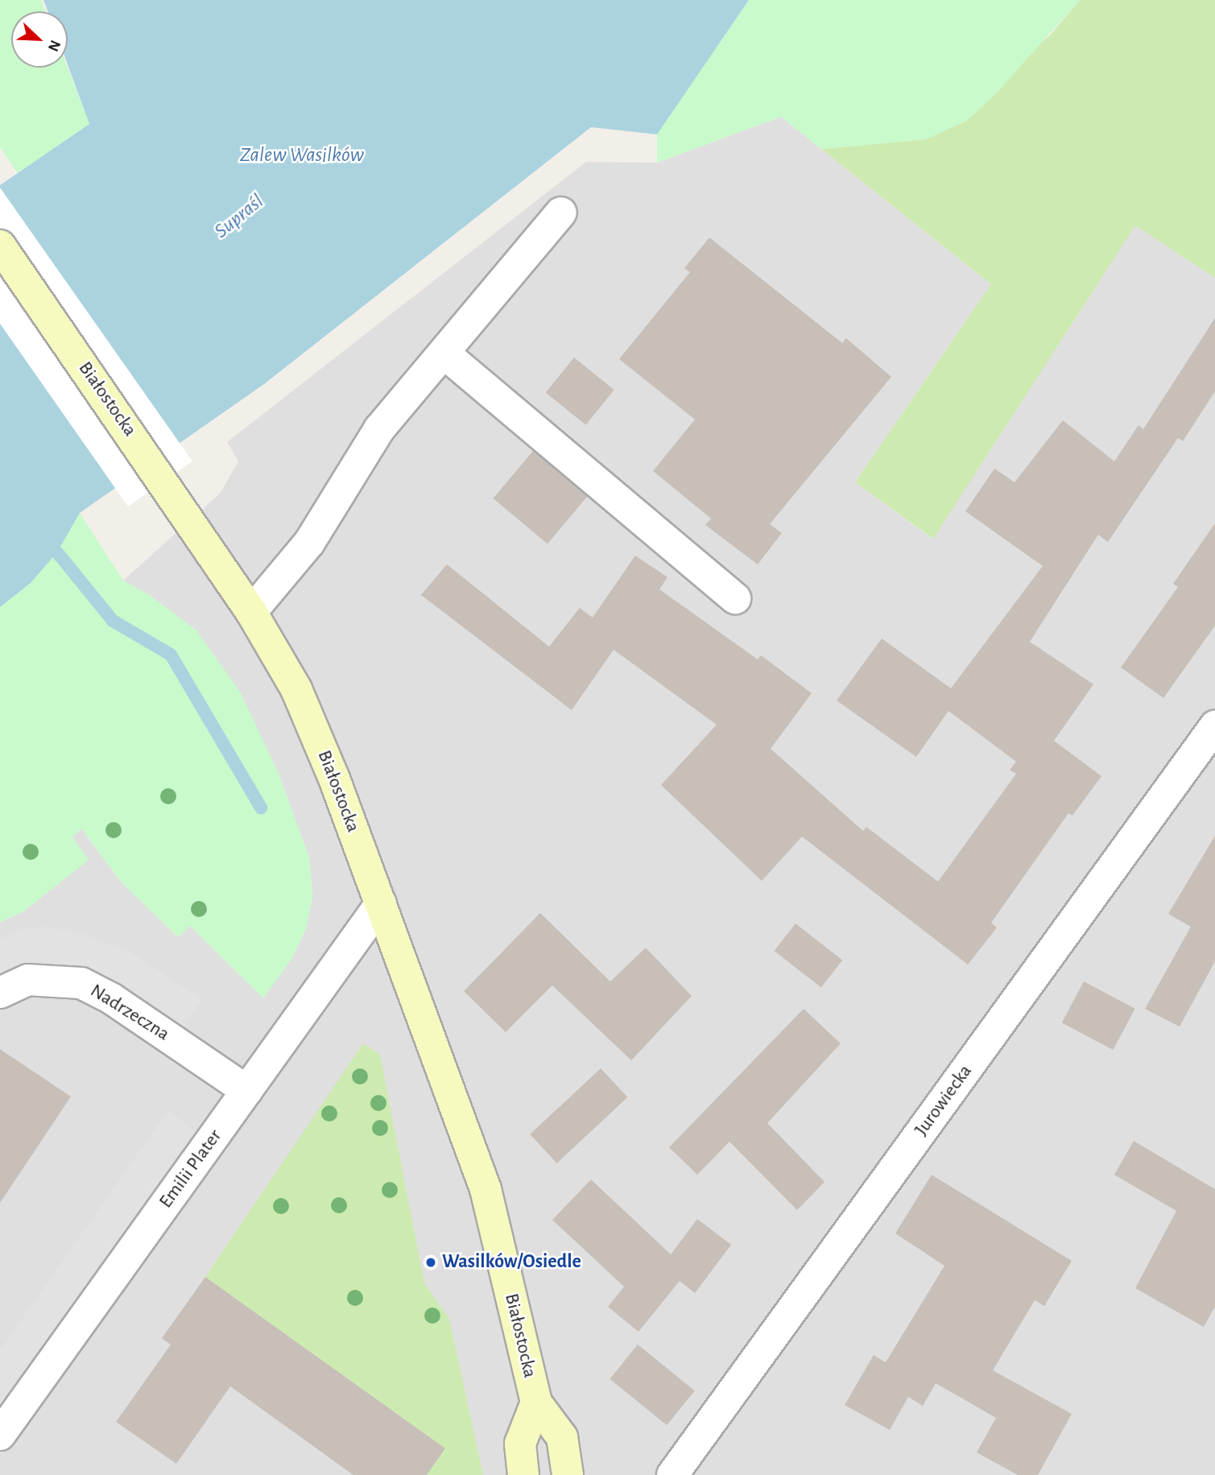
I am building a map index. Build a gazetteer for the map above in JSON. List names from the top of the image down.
{
  "streets": {
    "main road": ["Białostocka"],
    "street": ["Nadrzeczna", "Jurowiecka", "Emilii Plater"]
  },
  "crossings": [
    ["Białostocka", "Emilii Plater"],
    ["Nadrzeczna", "Emilii Plater"]
  ],
  "water": ["Zalew Wasilków", "Supraśl"],
  "places": ["Wasilków/Osiedle"],
  "north": "bottom right"
}
